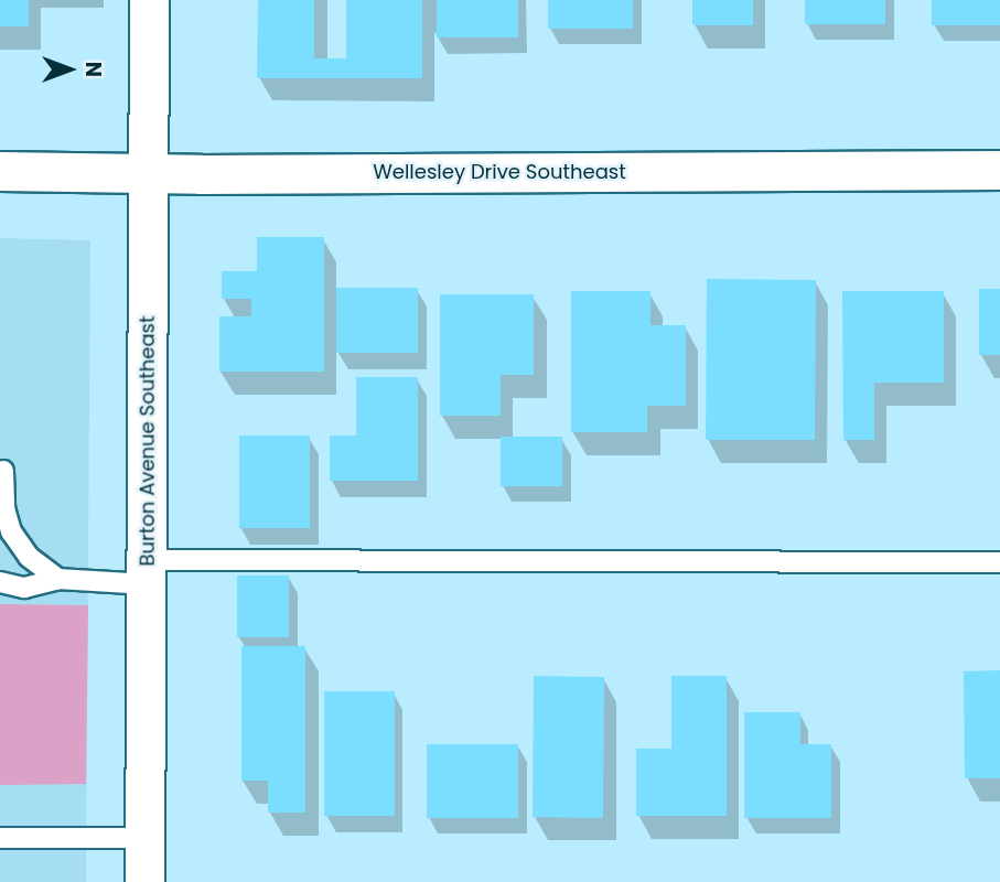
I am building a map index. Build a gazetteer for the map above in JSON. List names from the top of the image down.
{
  "streets": {
    "street": ["Wellesley Drive Southeast", "Burton Avenue Southeast"]
  },
  "crossings": [
    ["Wellesley Drive Southeast", "Burton Avenue Southeast"]
  ],
  "north": "right"
}
